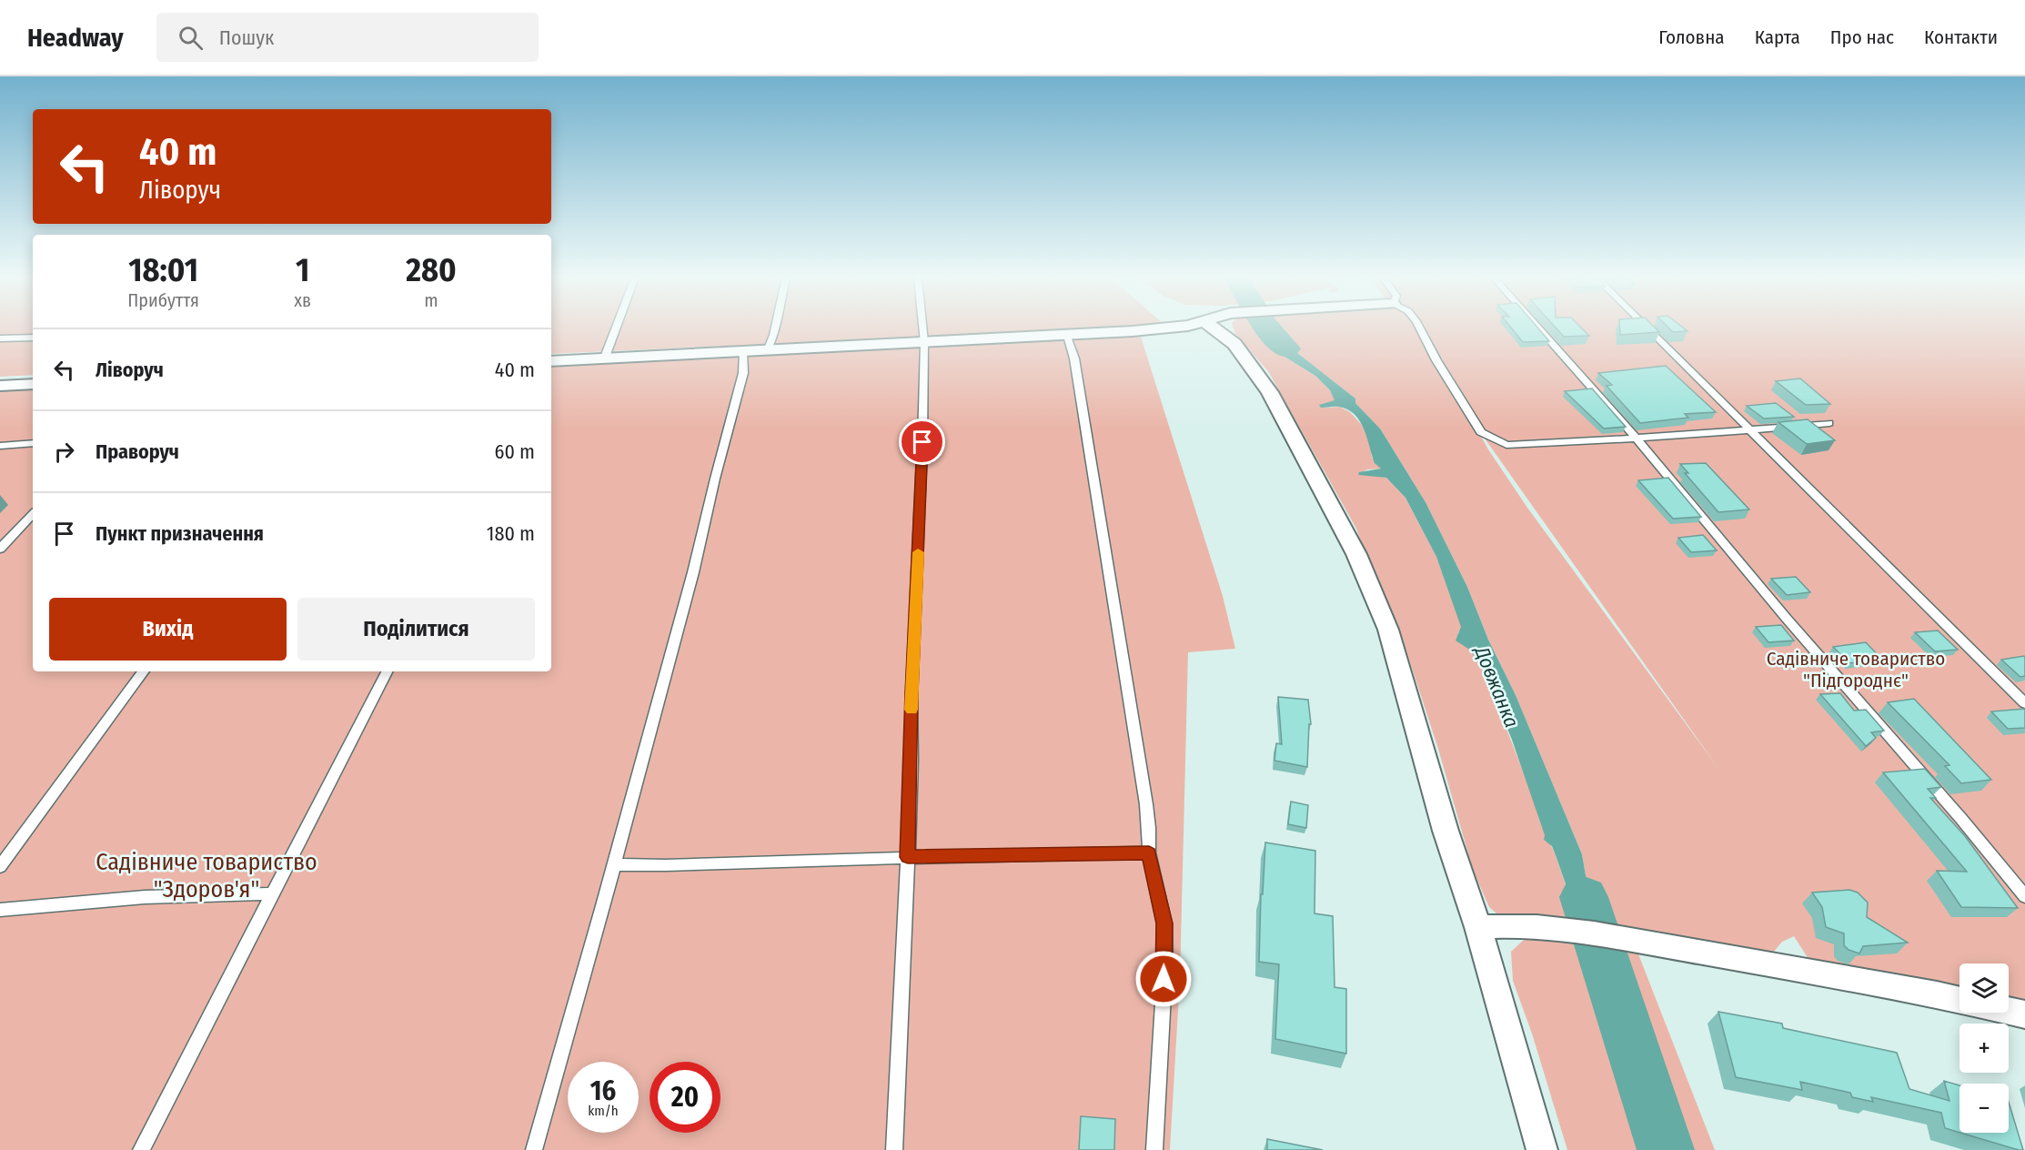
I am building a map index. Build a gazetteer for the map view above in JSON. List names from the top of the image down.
{
  "water": ["Довжанка"],
  "parks": ["Садівниче товариство \"Підгороднє\"", "Садівниче товариство \"Здоров'я\""],
  "page": {
    "header": "Headway",
    "search": "Пошук",
    "nav": [
      "Головна",
      "Карта",
      "Про нас",
      "Контакти"
    ],
    "turn": ["40 m", "Ліворуч"],
    "eta": [
      "18:01",
      "Прибуття",
      "1",
      "хв",
      "280",
      "m"
    ],
    "list": [
      {
        "name": "Ліворуч",
        "value": "40 m"
      },
      {
        "name": "Праворуч",
        "value": "60 m"
      },
      {
        "name": "Пункт призначення",
        "value": "180 m"
      }
    ],
    "buttons": ["Вихід", "Поділитися"],
    "map_buttons": ["+", "−"],
    "speed": "16 km/h",
    "limit": "20"
  }
}
